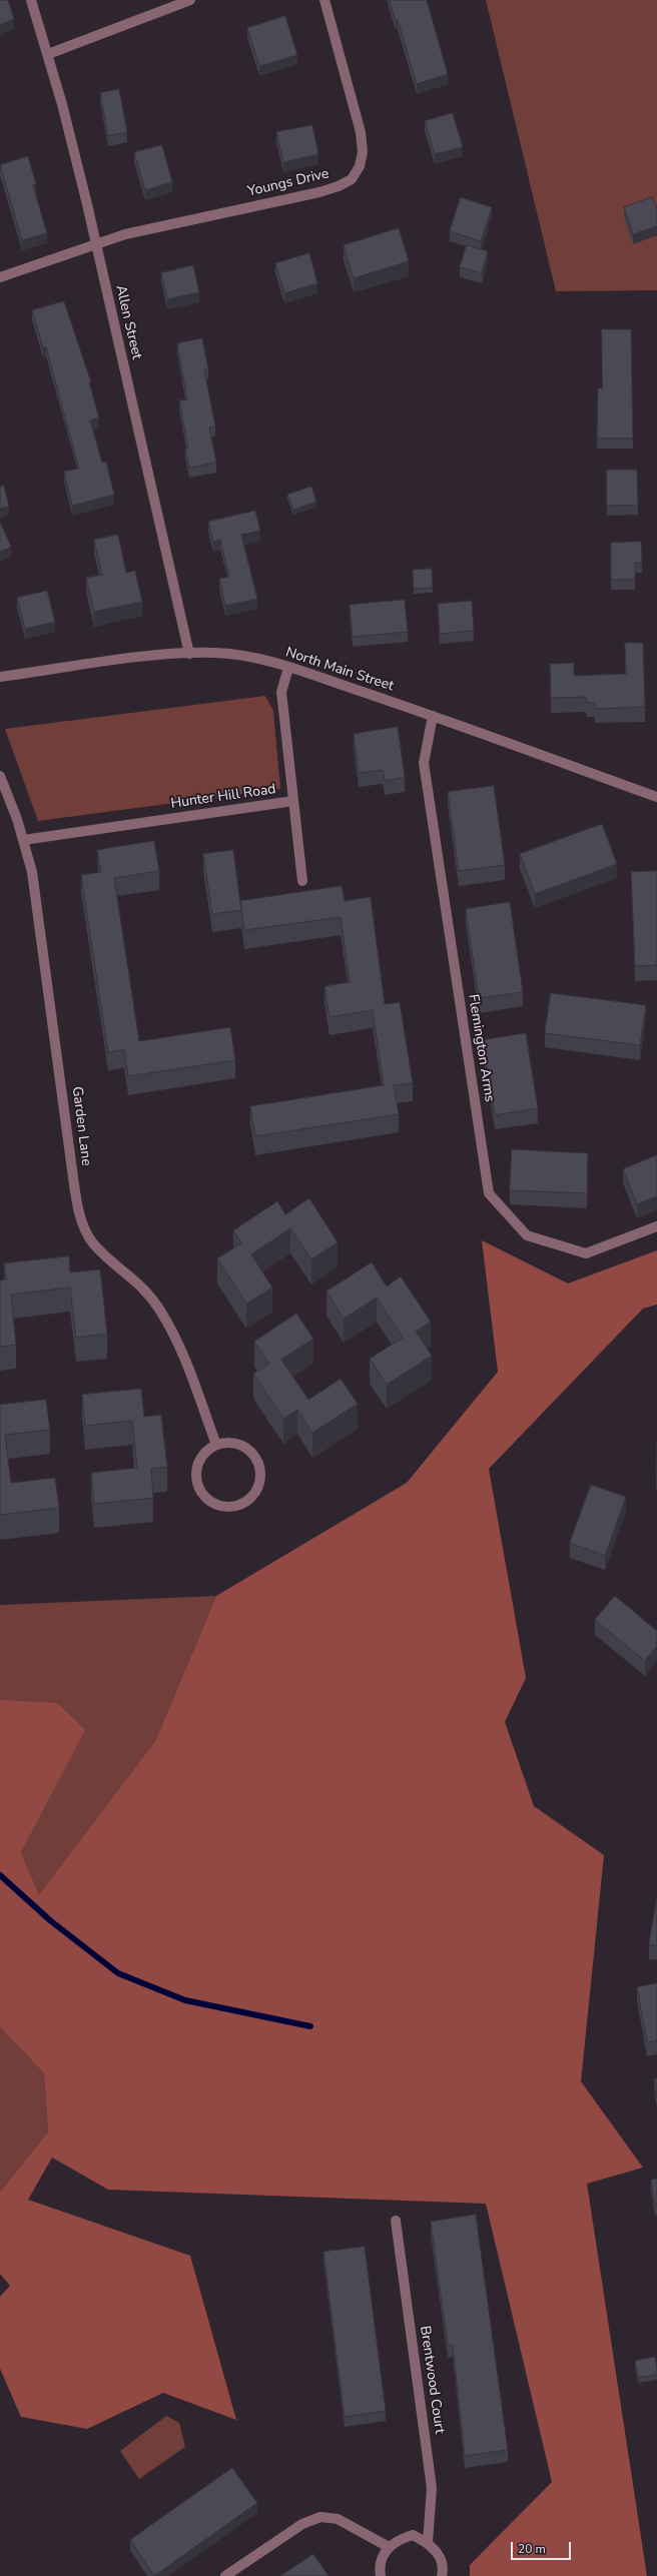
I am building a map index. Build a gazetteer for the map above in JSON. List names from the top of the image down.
{
  "streets": {
    "street": [
      "Youngs Drive",
      "Allen Street",
      "North Main Street",
      "Hunter Hill Road",
      "Flemington Arms",
      "Garden Lane",
      "Brentwood Court"
    ]
  },
  "crossings": [
    ["Youngs Drive", "Allen Street"],
    ["Allen Street", "North Main Street"],
    ["North Main Street", "Hunter Hill Road"],
    ["North Main Street", "Flemington Arms"],
    ["Hunter Hill Road", "Garden Lane"]
  ],
  "scale_bar": "20 m"
}
